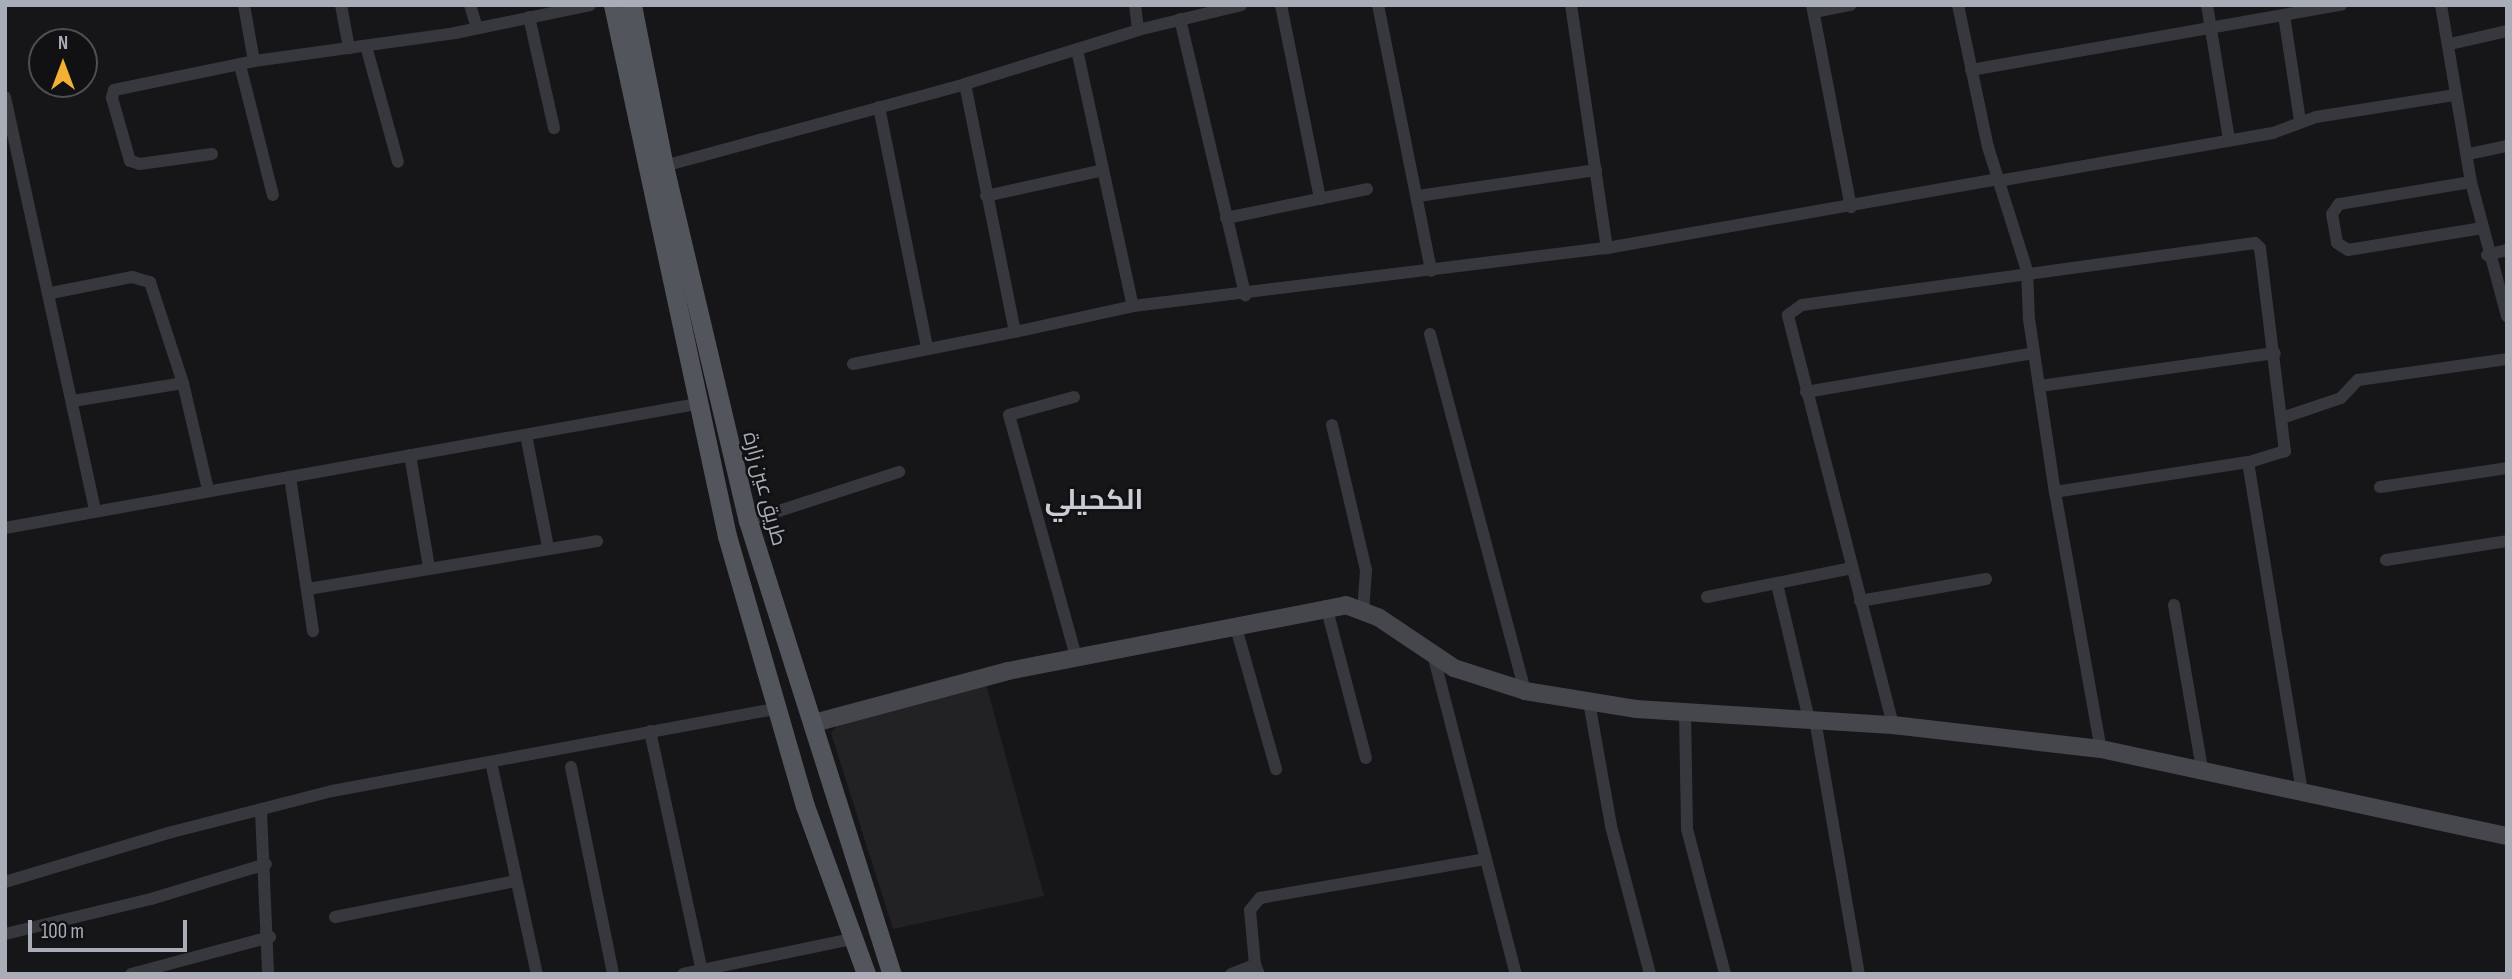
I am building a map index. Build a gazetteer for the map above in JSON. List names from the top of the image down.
{
  "streets": {
    "main road": ["طريق عين زارة"]
  },
  "districts": ["الكحيلي"],
  "scale_bar": "100 m",
  "north": "top"
}
